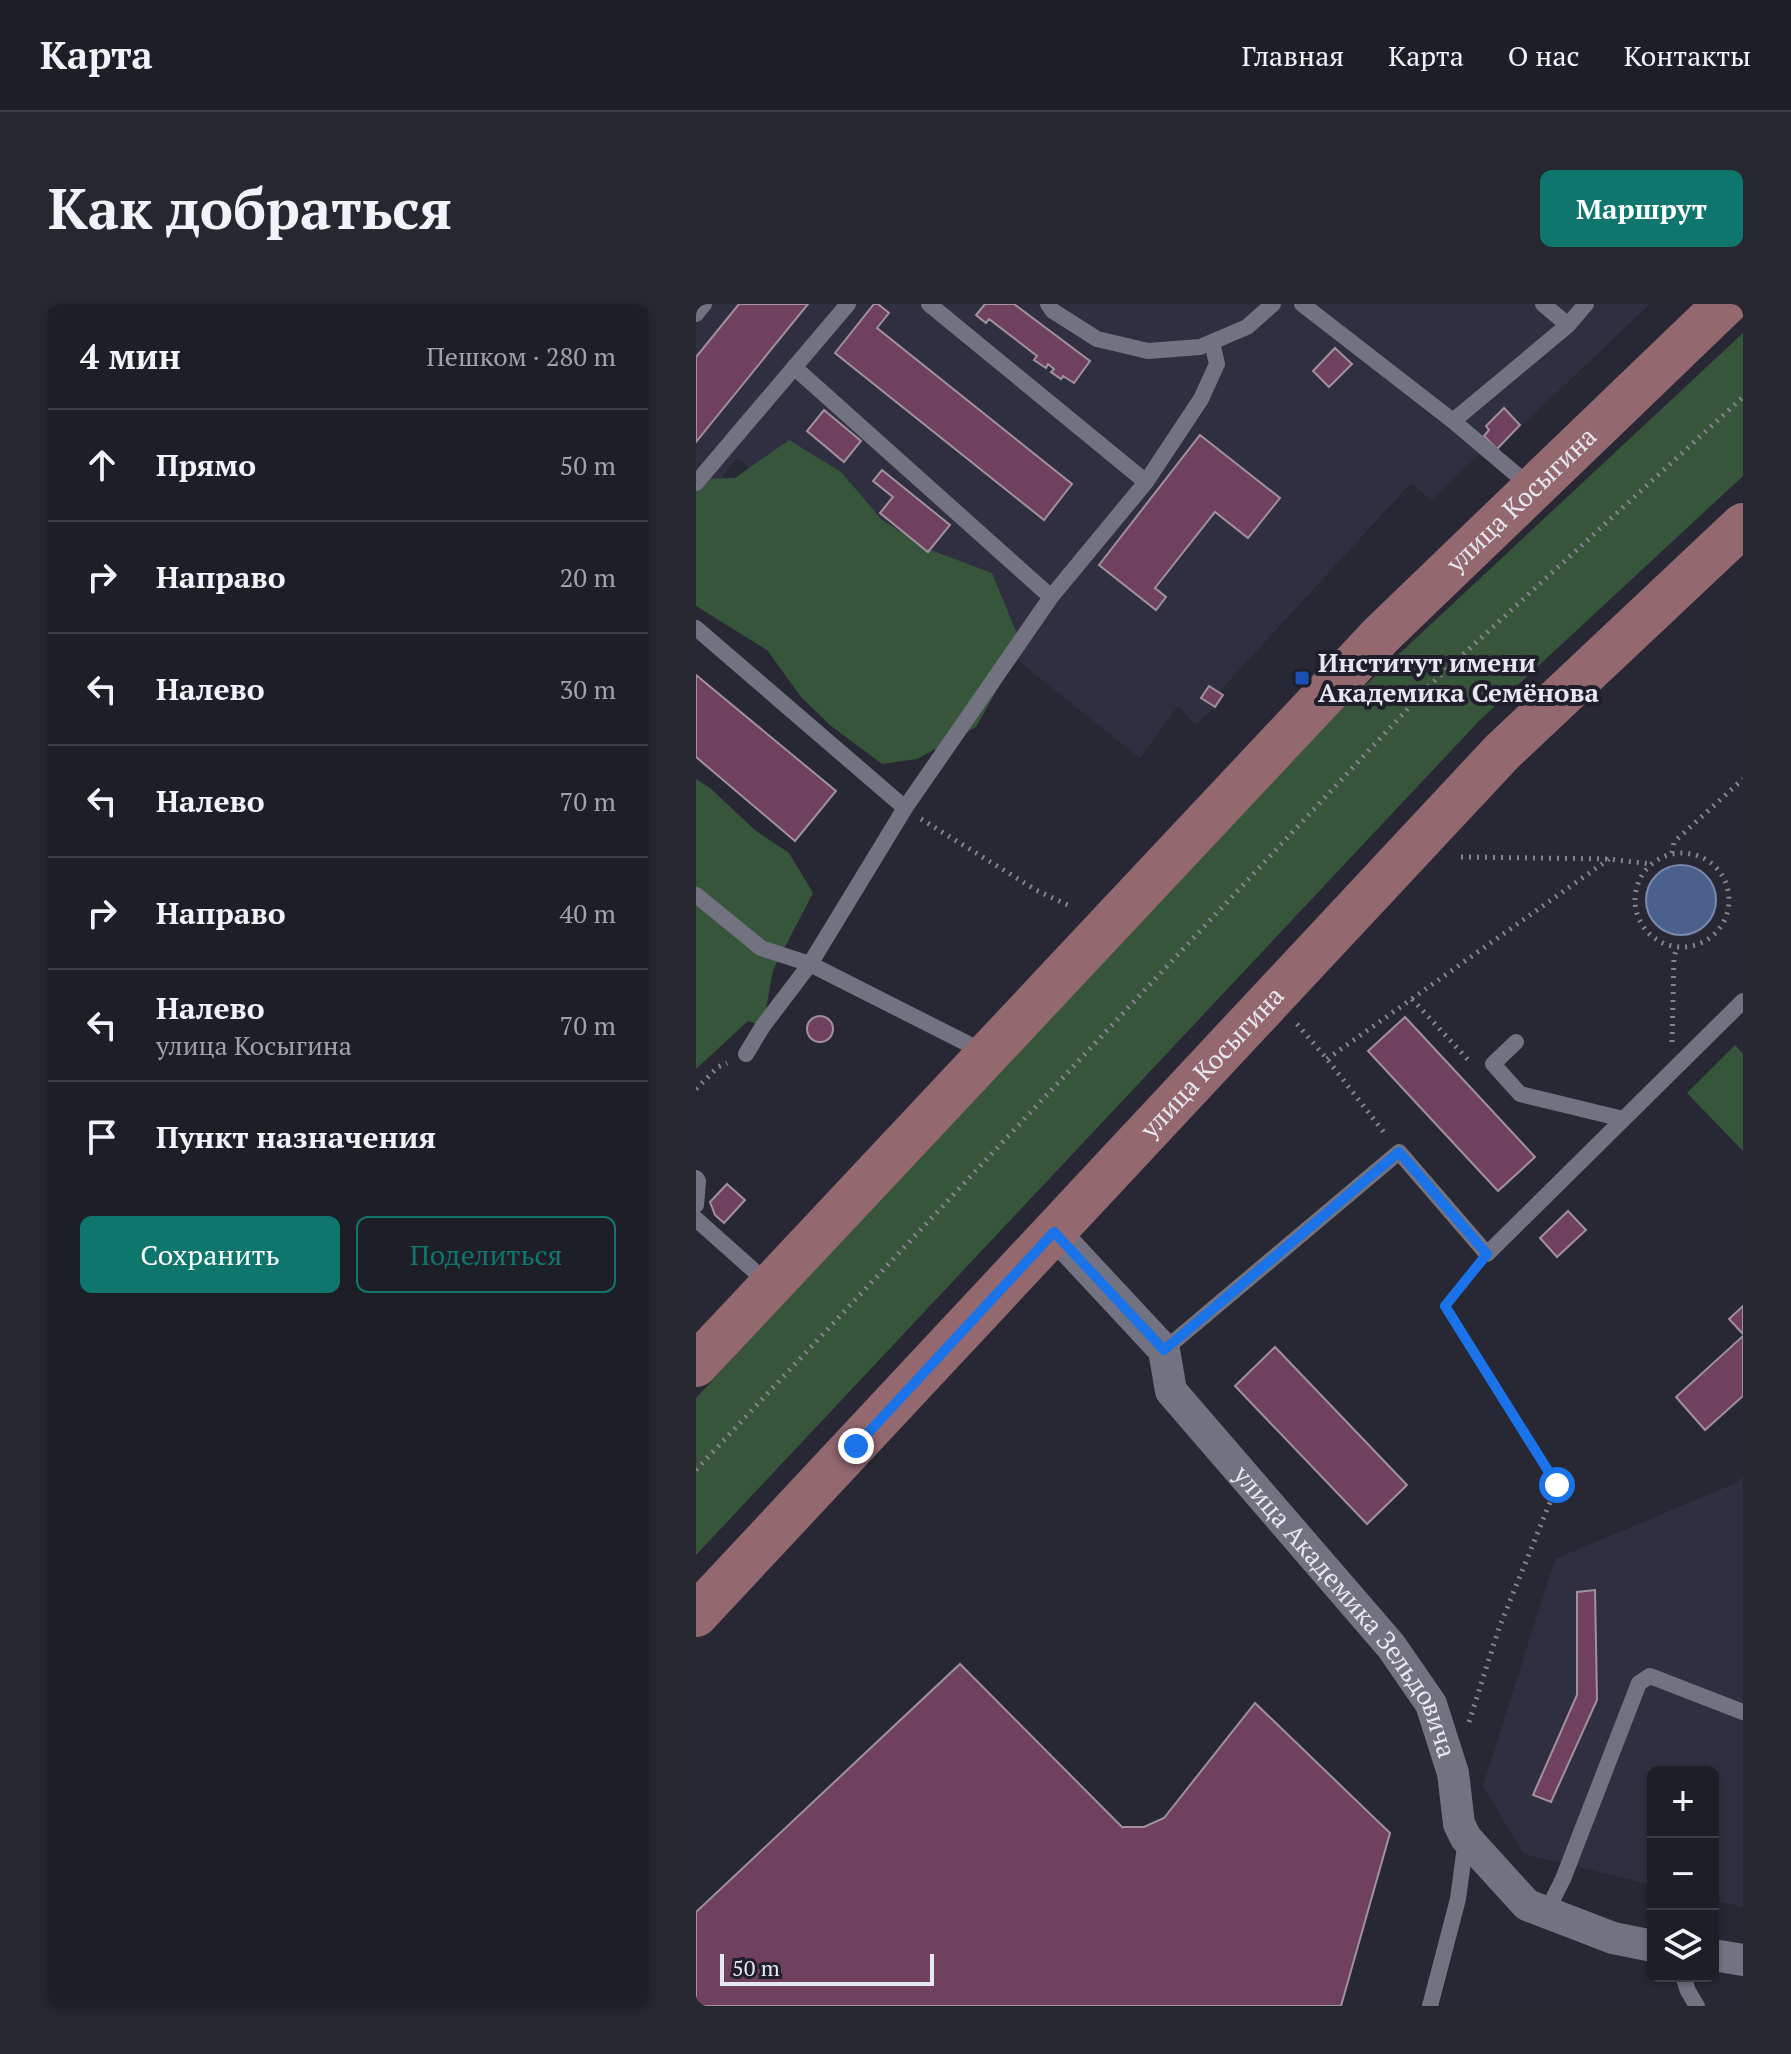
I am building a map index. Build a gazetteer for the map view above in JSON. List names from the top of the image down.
{
  "streets": {
    "main road": ["улица Косыгина"],
    "street": ["улица Академика Зельдовича"]
  },
  "places": {
    "transit": ["Институт имени Академика Семёнова"]
  },
  "scale_bar": "50 m",
  "page": {
    "header": "Карта",
    "nav": [
      "Главная",
      "Карта",
      "О нас",
      "Контакты"
    ],
    "buttons": [
      "Маршрут",
      ["Сохранить", "Поделиться"]
    ],
    "title": "Как добраться",
    "heading": ["4 мин", "Пешком · 280 m"],
    "list": [
      ["Прямо", "50 m"],
      ["Направо", "20 m"],
      ["Налево", "30 m"],
      ["Налево", "70 m"],
      ["Направо", "40 m"],
      ["Налево", "улица Косыгина", "70 m"],
      "Пункт назначения"
    ],
    "map_buttons": ["+", "−"],
    "scale": "50 m"
  }
}
